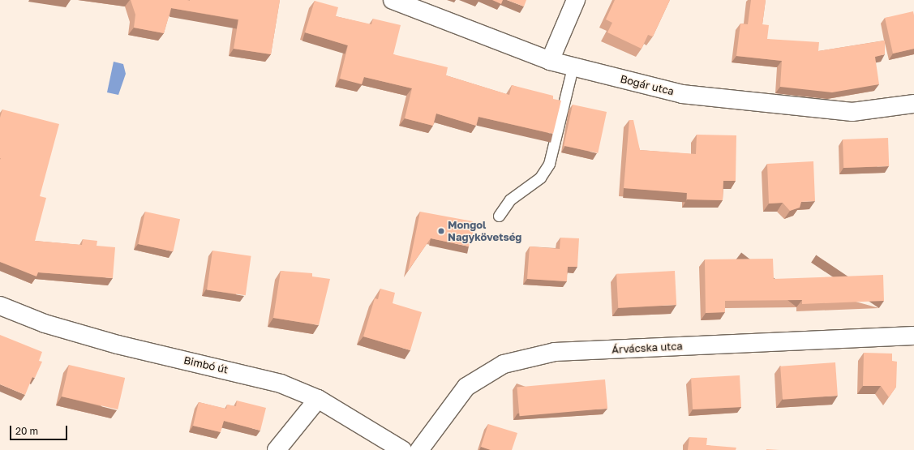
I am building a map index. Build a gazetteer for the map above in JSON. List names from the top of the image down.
{
  "streets": {
    "street": ["Bogár utca", "Árvácska utca", "Bimbó út"]
  },
  "places": ["Mongol Nagykövetség"],
  "scale_bar": "20 m"
}
